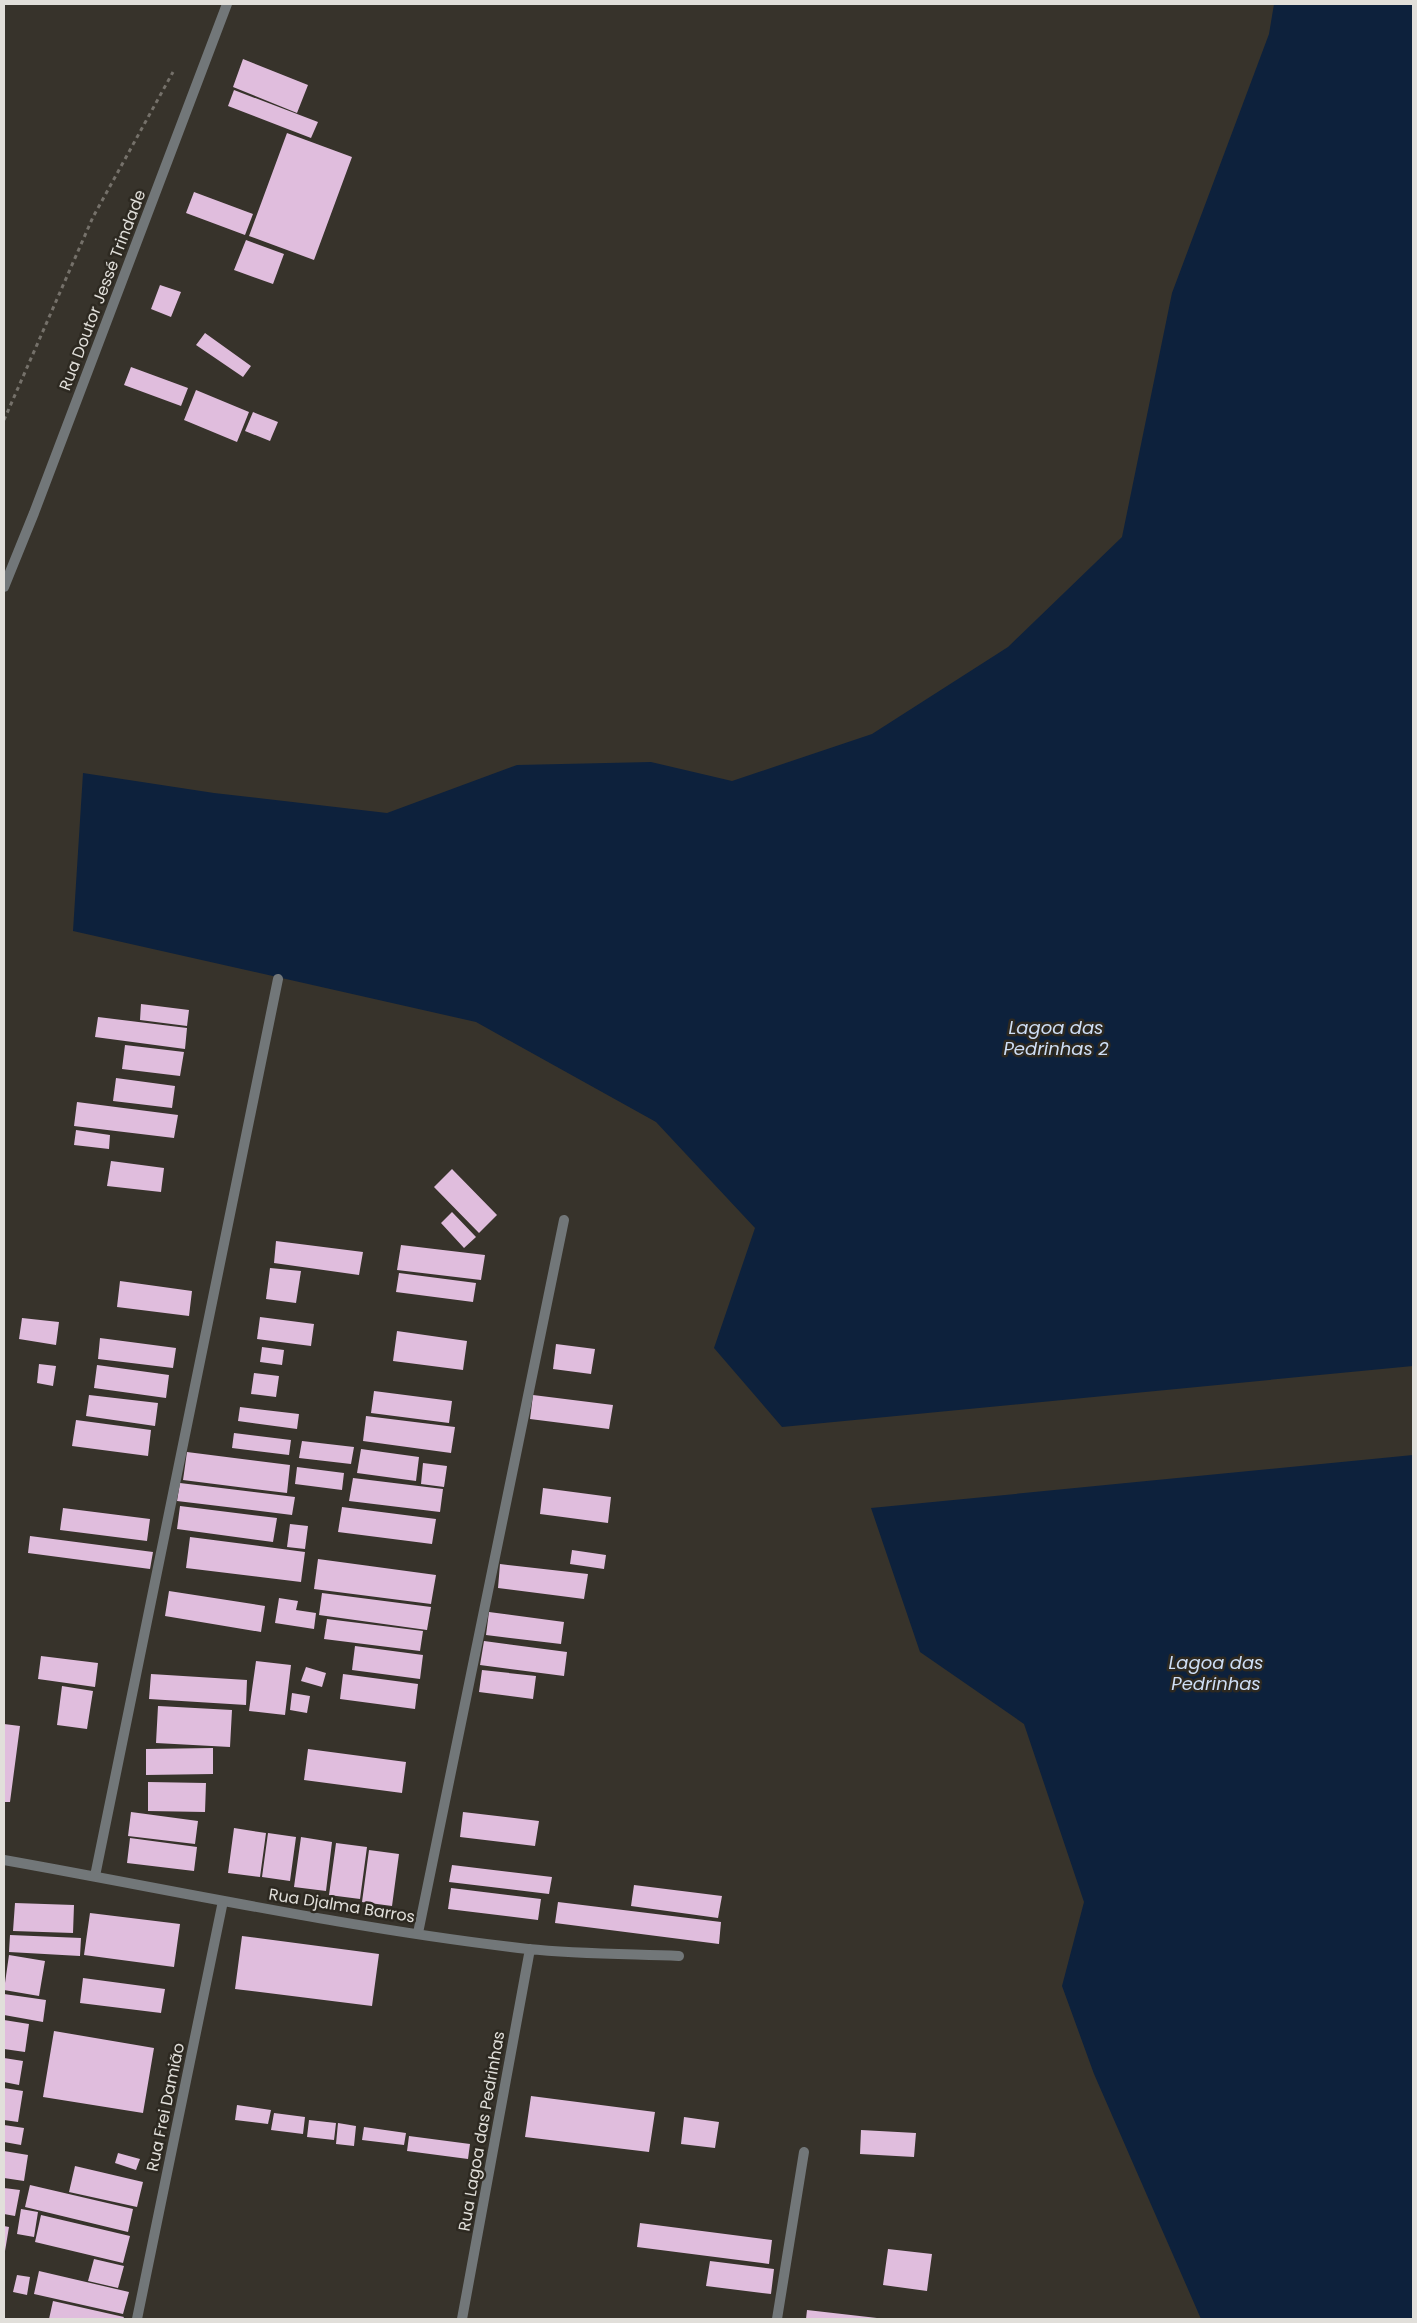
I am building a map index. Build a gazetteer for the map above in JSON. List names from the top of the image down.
{
  "streets": {
    "street": [
      "Rua Doutor Jessé Trindade",
      "Rua Djalma Barros",
      "Rua Frei Damião",
      "Rua Lagoa das Pedrinhas"
    ]
  },
  "crossings": [
    ["Rua Djalma Barros", "Rua Frei Damião"],
    ["Rua Djalma Barros", "Rua Lagoa das Pedrinhas"]
  ],
  "water": ["Lagoa das Pedrinhas 2", "Lagoa das Pedrinhas"]
}
